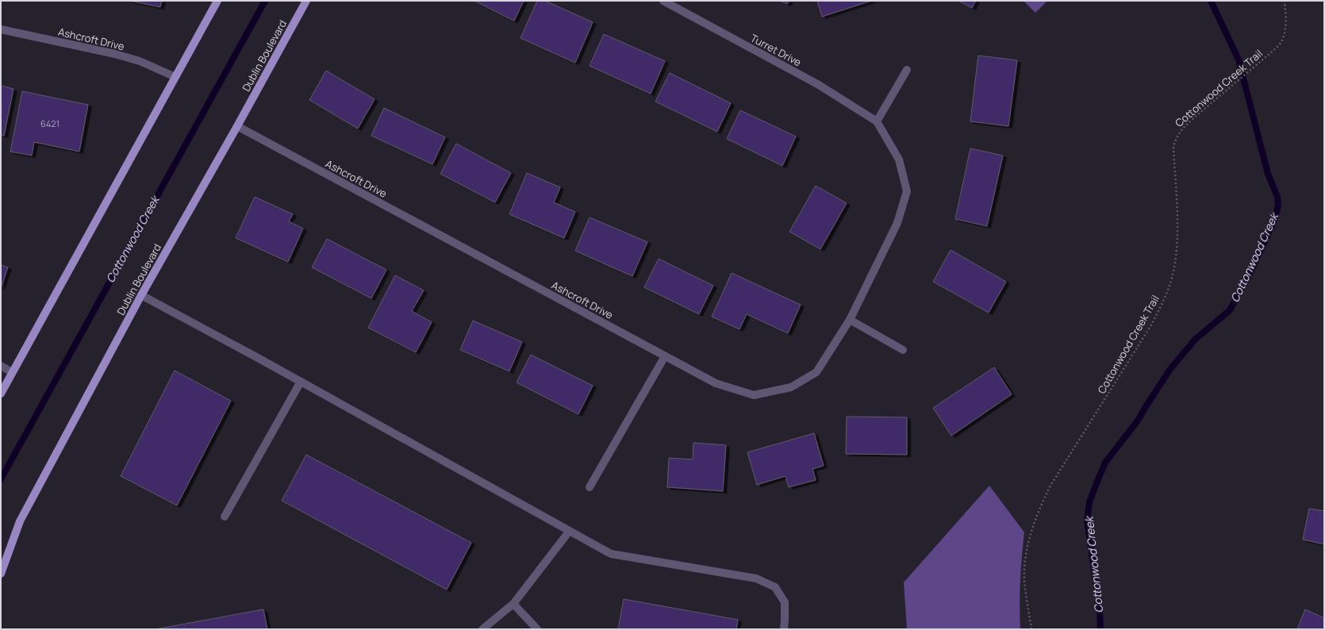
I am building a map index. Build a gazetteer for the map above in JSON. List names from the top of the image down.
{
  "streets": {
    "main road": ["Dublin Boulevard"],
    "street": ["Ashcroft Drive", "Turret Drive"],
    "path": ["Cottonwood Creek Trail"]
  },
  "crossings": [
    ["Ashcroft Drive", "Turret Drive"],
    ["Ashcroft Drive", "Dublin Boulevard"]
  ],
  "water": ["Cottonwood Creek"],
  "house_numbers": ["6421"]
}
